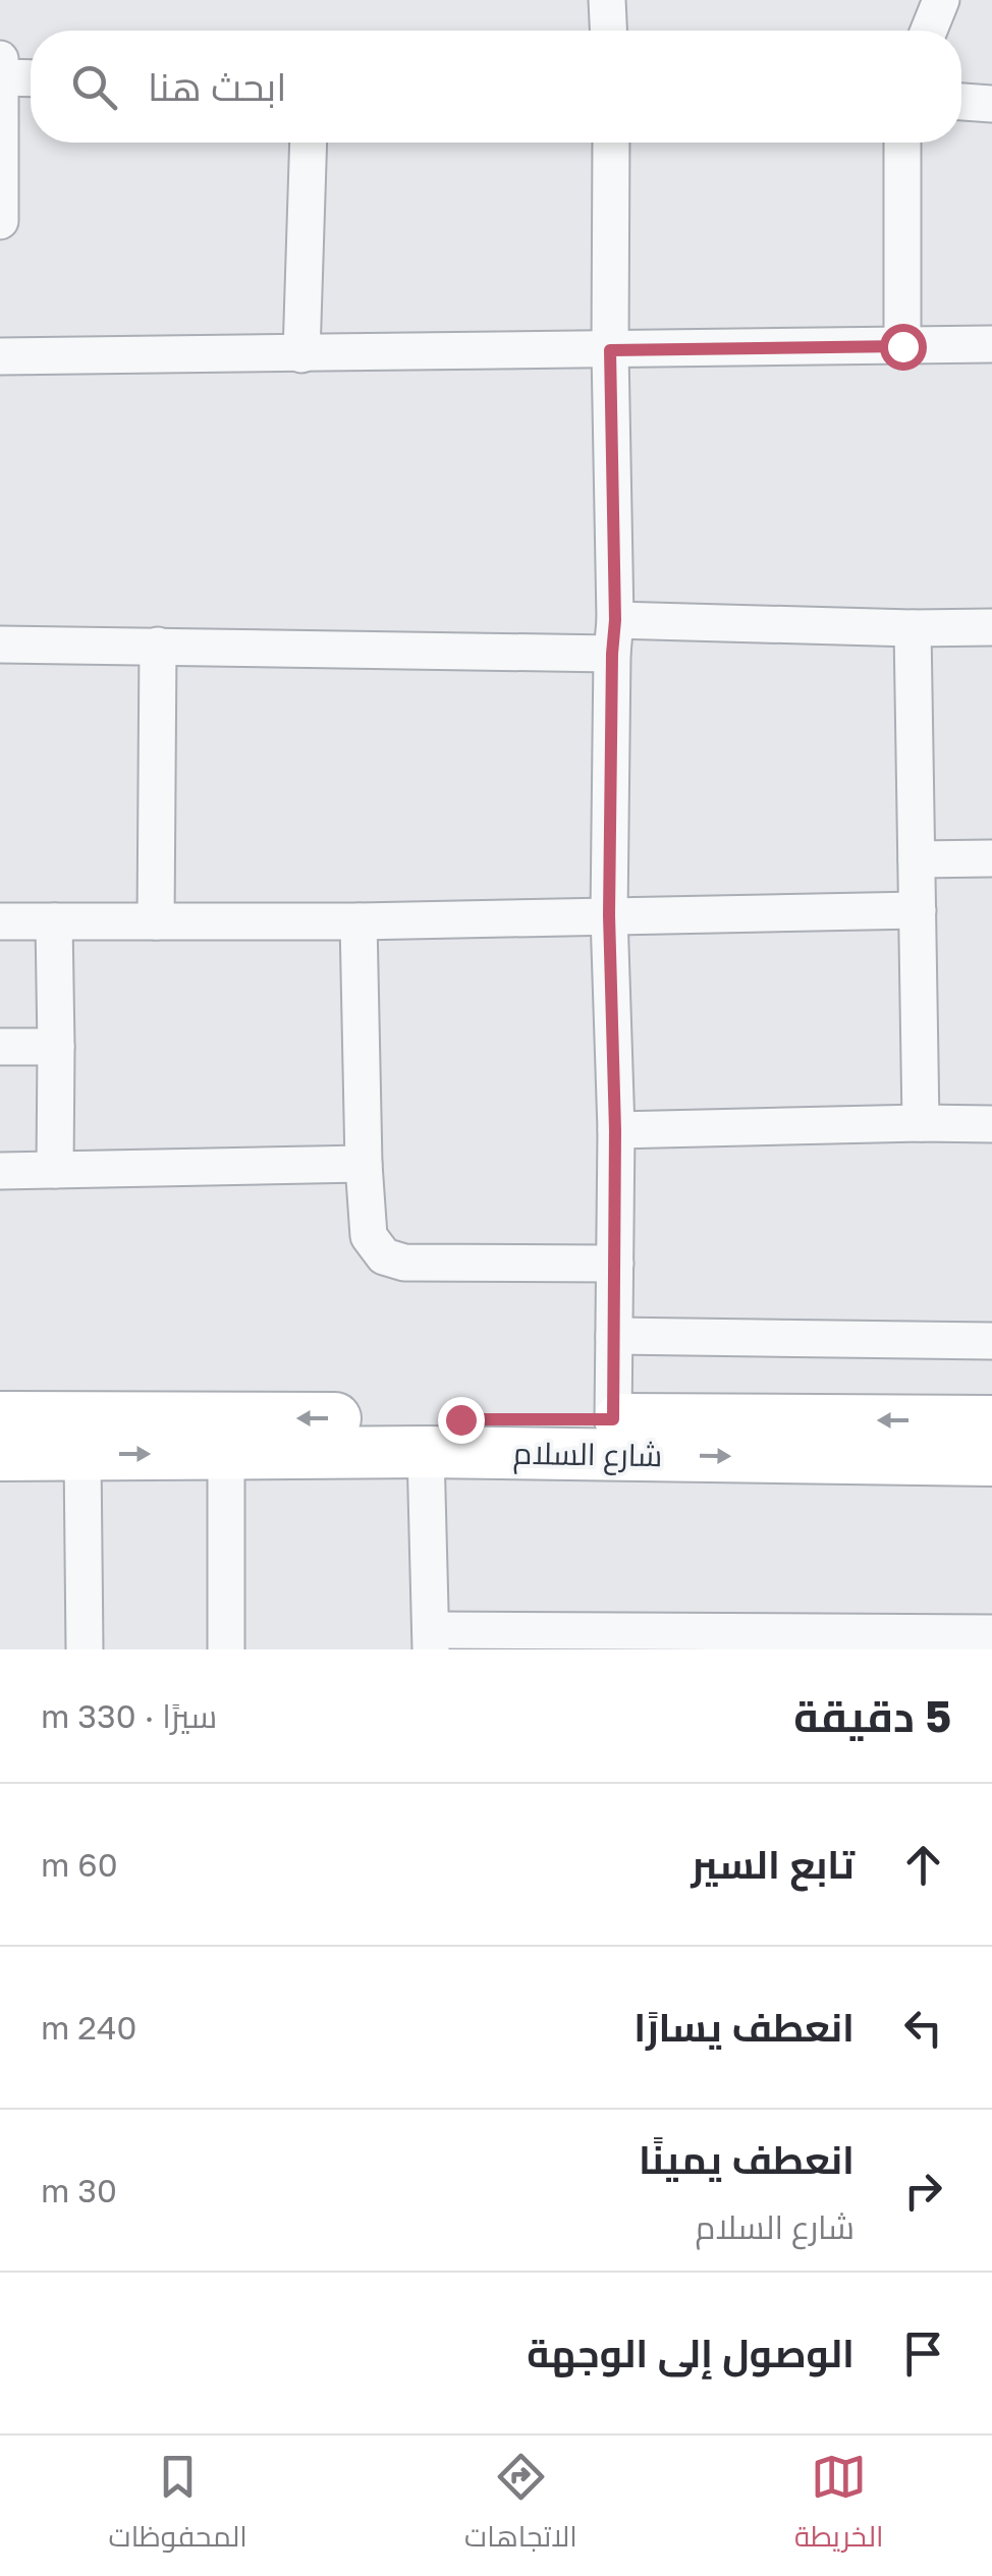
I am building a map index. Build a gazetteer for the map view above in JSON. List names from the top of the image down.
{
  "streets": {
    "main road": ["شارع السلام"]
  },
  "page": {
    "search": "ابحث هنا",
    "heading": ["5 دقيقة", "سيرًا · 330 m"],
    "list": [
      ["تابع السير", "60 m"],
      ["انعطف يسارًا", "240 m"],
      ["انعطف يمينًا", "شارع السلام", "30 m"],
      "الوصول إلى الوجهة"
    ],
    "nav": ["الخريطة", "الاتجاهات", "المحفوظات"]
  }
}
